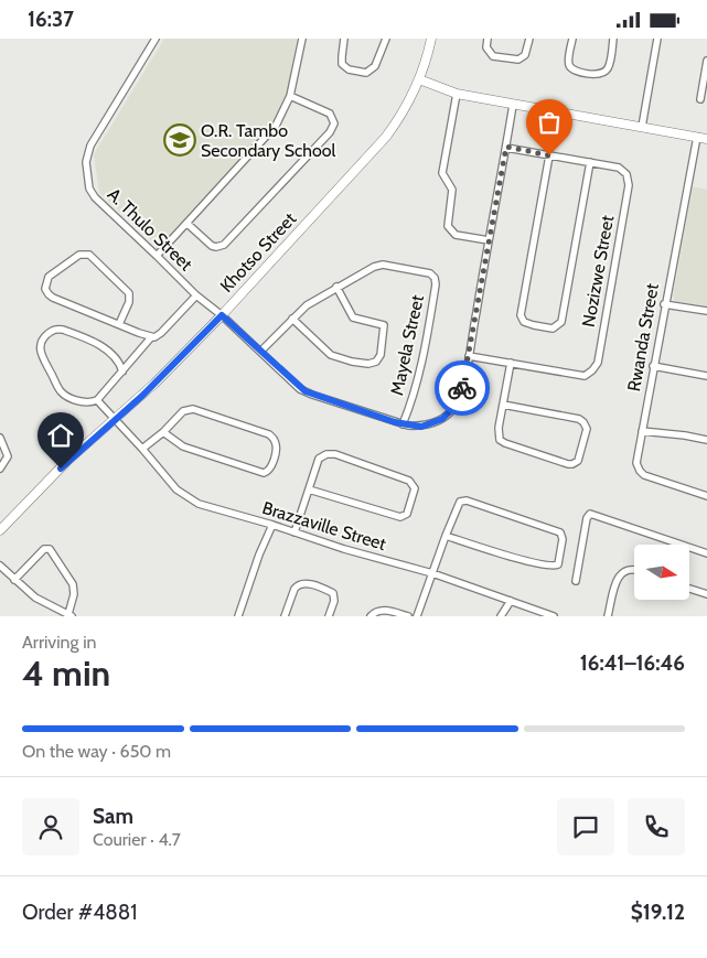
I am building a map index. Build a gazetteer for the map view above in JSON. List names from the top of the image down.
{
  "streets": {
    "street": [
      "A. Thulo Street",
      "Khotso Street",
      "Nozizwe Street",
      "Rwanda Street",
      "Mayela Street",
      "Brazzaville Street"
    ]
  },
  "crossings": [
    ["A. Thulo Street", "Khotso Street"],
    ["A. Thulo Street", "Nozizwe Street"],
    ["A. Thulo Street", "Mayela Street"],
    ["Khotso Street", "Brazzaville Street"]
  ],
  "places": {
    "school or university": ["O.R. Tambo Secondary School"]
  },
  "north": "right",
  "page": {
    "status": "16:37",
    "heading": ["4 min", "Arriving in", "16:41–16:46"],
    "panel": [
      "Sam",
      "Courier · 4.7",
      "Order #4881",
      "$19.12"
    ],
    "bar": "On the way · 650 m"
  }
}
